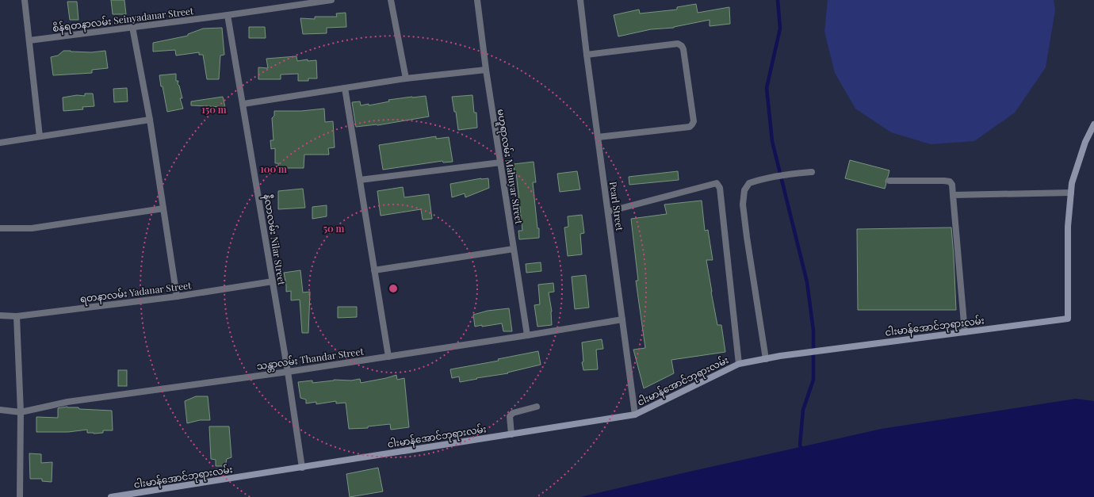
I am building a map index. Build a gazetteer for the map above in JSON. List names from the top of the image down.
{
  "streets": {
    "main road": ["ငါးမာန်အောင်ဘုရားလမ်း"],
    "street": [
      "စိန်ရတနာလမ်း Seinyadanar Street",
      "မဟူရာလမ်း Mahuyar Street",
      "Pearl Street",
      "နီလာလမ်း Nilar Street",
      "ရတနာလမ်း Yadanar Street",
      "သန္တာလမ်း Thandar Street"
    ]
  },
  "crossings": [
    ["စိန်ရတနာလမ်း Seinyadanar Street", "နီလာလမ်း Nilar Street"],
    ["မဟူရာလမ်း Mahuyar Street", "သန္တာလမ်း Thandar Street"],
    ["Pearl Street", "ငါးမာန်အောင်ဘုရားလမ်း"],
    ["Pearl Street", "သန္တာလမ်း Thandar Street"],
    ["နီလာလမ်း Nilar Street", "ရတနာလမ်း Yadanar Street"],
    ["နီလာလမ်း Nilar Street", "ငါးမာန်အောင်ဘုရားလမ်း"],
    ["နီလာလမ်း Nilar Street", "သန္တာလမ်း Thandar Street"]
  ],
  "rings": ["150 m", "100 m", "50 m"]
}
